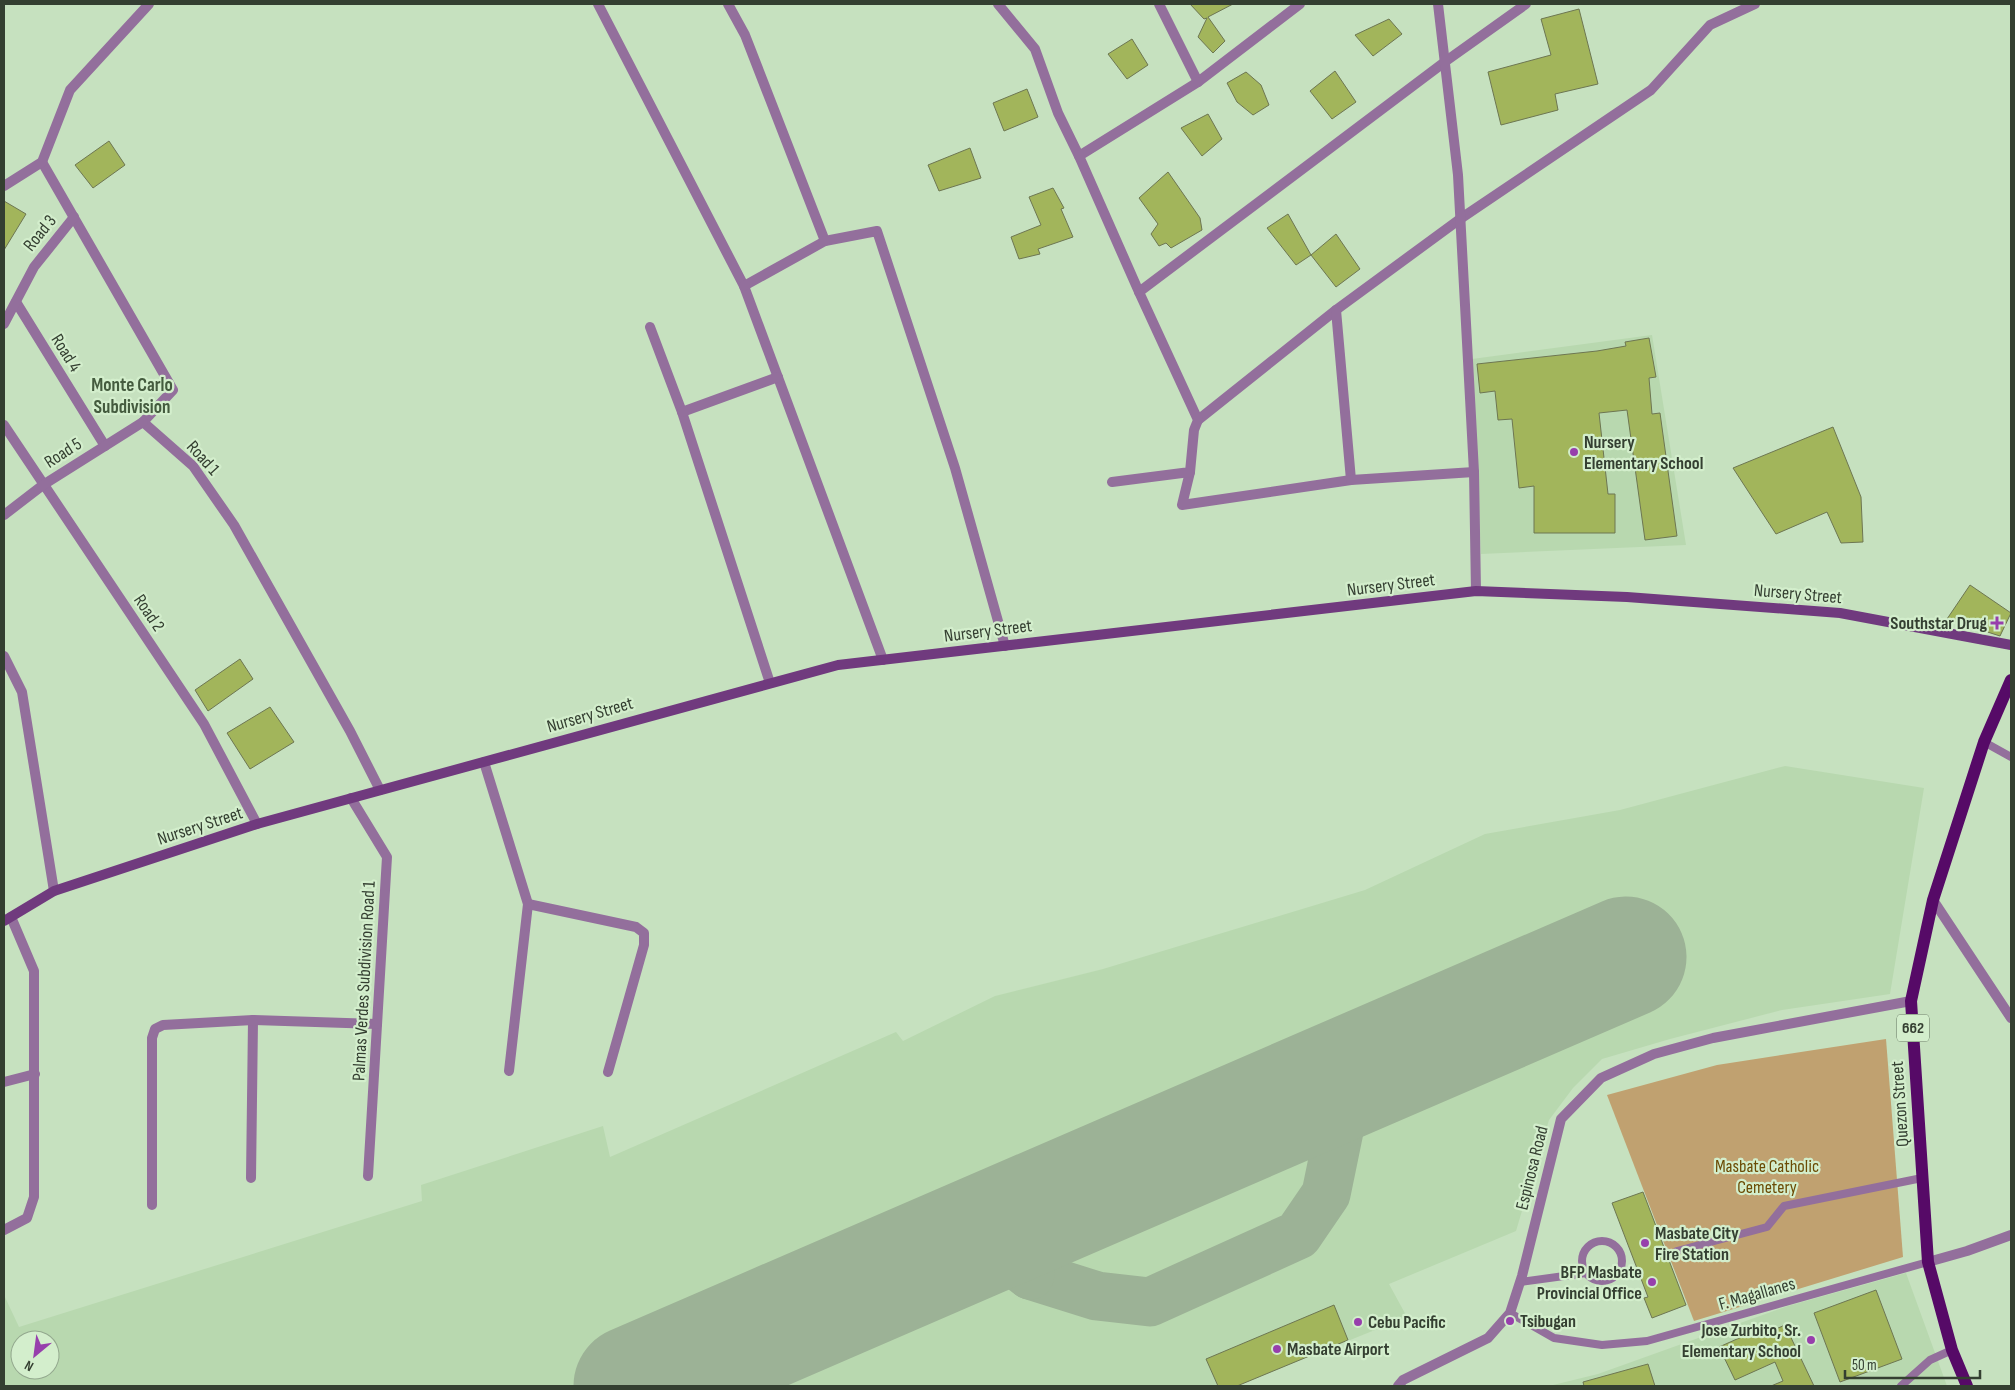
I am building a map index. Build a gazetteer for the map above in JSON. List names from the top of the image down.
{
  "streets": {
    "main road": ["Nursery Street", "662", "Quezon Street"],
    "street": [
      "Road 3",
      "Road 4",
      "Road 5",
      "Road 1",
      "Road 2",
      "Palmas Verdes Subdivision Road 1",
      "Espinosa Road"
    ],
    "lane": ["F. Magallanes"]
  },
  "crossings": [
    ["Road 3", "Road 4"],
    ["Road 4", "Road 5"],
    ["Road 5", "Road 1"],
    ["Road 5", "Road 2"],
    ["Road 1", "Nursery Street"],
    ["Nursery Street", "Road 2"],
    ["Nursery Street", "Palmas Verdes Subdivision Road 1"],
    ["Quezon Street", "Espinosa Road"],
    ["Quezon Street", "F. Magallanes"],
    ["Espinosa Road", "F. Magallanes"]
  ],
  "districts": ["Monte Carlo Subdivision"],
  "parks": ["Masbate Catholic Cemetery"],
  "places": {
    "other": [
      "Nursery Elementary School",
      "Masbate City Fire Station",
      "BFP Masbate Provincial Office",
      "Tsibugan",
      "Cebu Pacific",
      "Jose Zurbito, Sr. Elementary School",
      "Masbate Airport"
    ],
    "health": ["Southstar Drug"]
  },
  "scale_bar": "50 m",
  "north": "bottom left"
}
